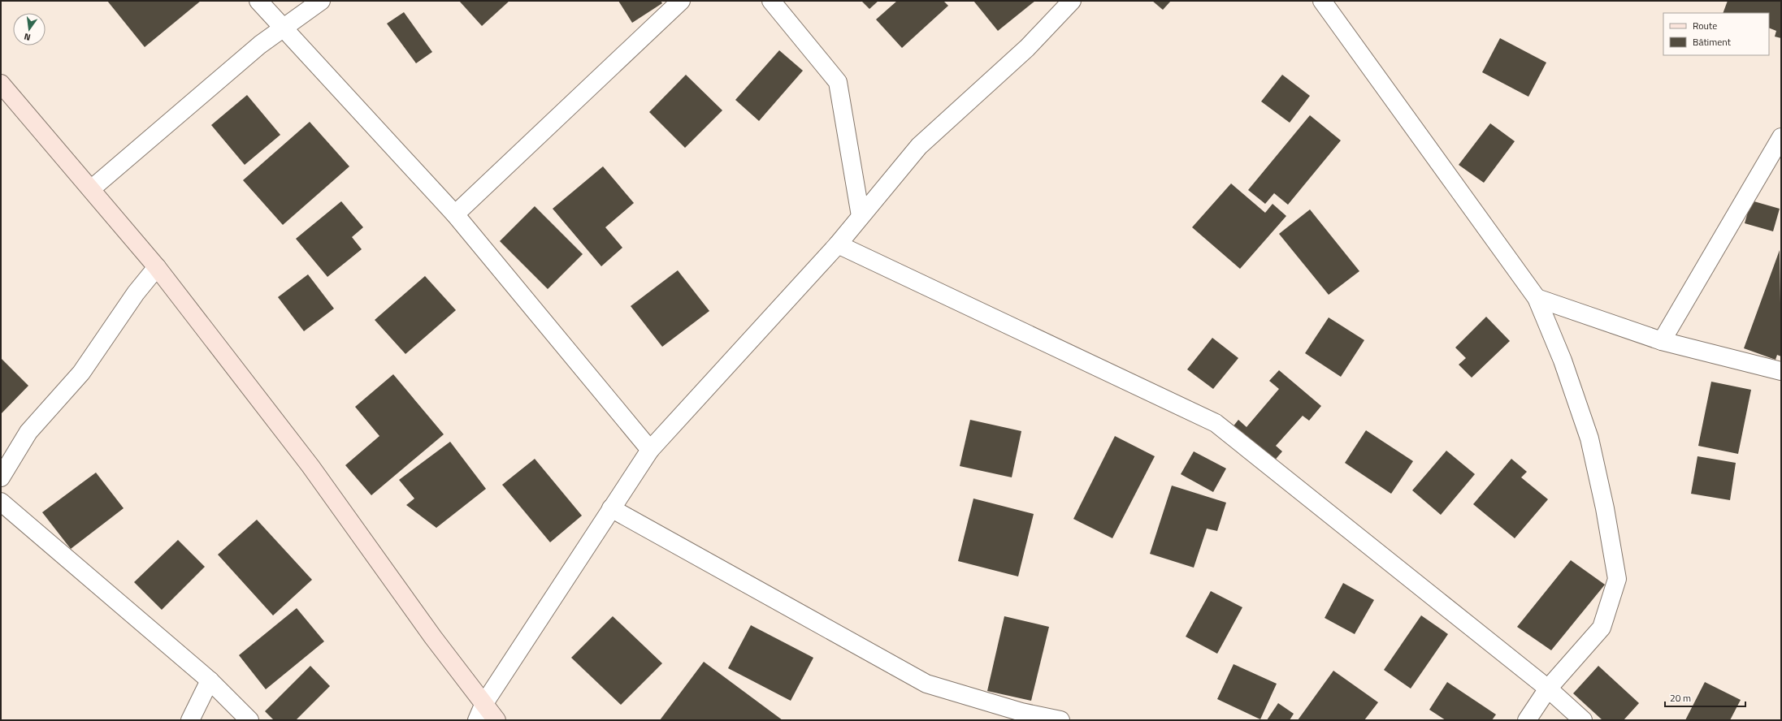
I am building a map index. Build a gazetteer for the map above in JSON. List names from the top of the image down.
{
  "legend": ["Route", "Bâtiment"],
  "scale_bar": "20 m",
  "north": "bottom"
}
